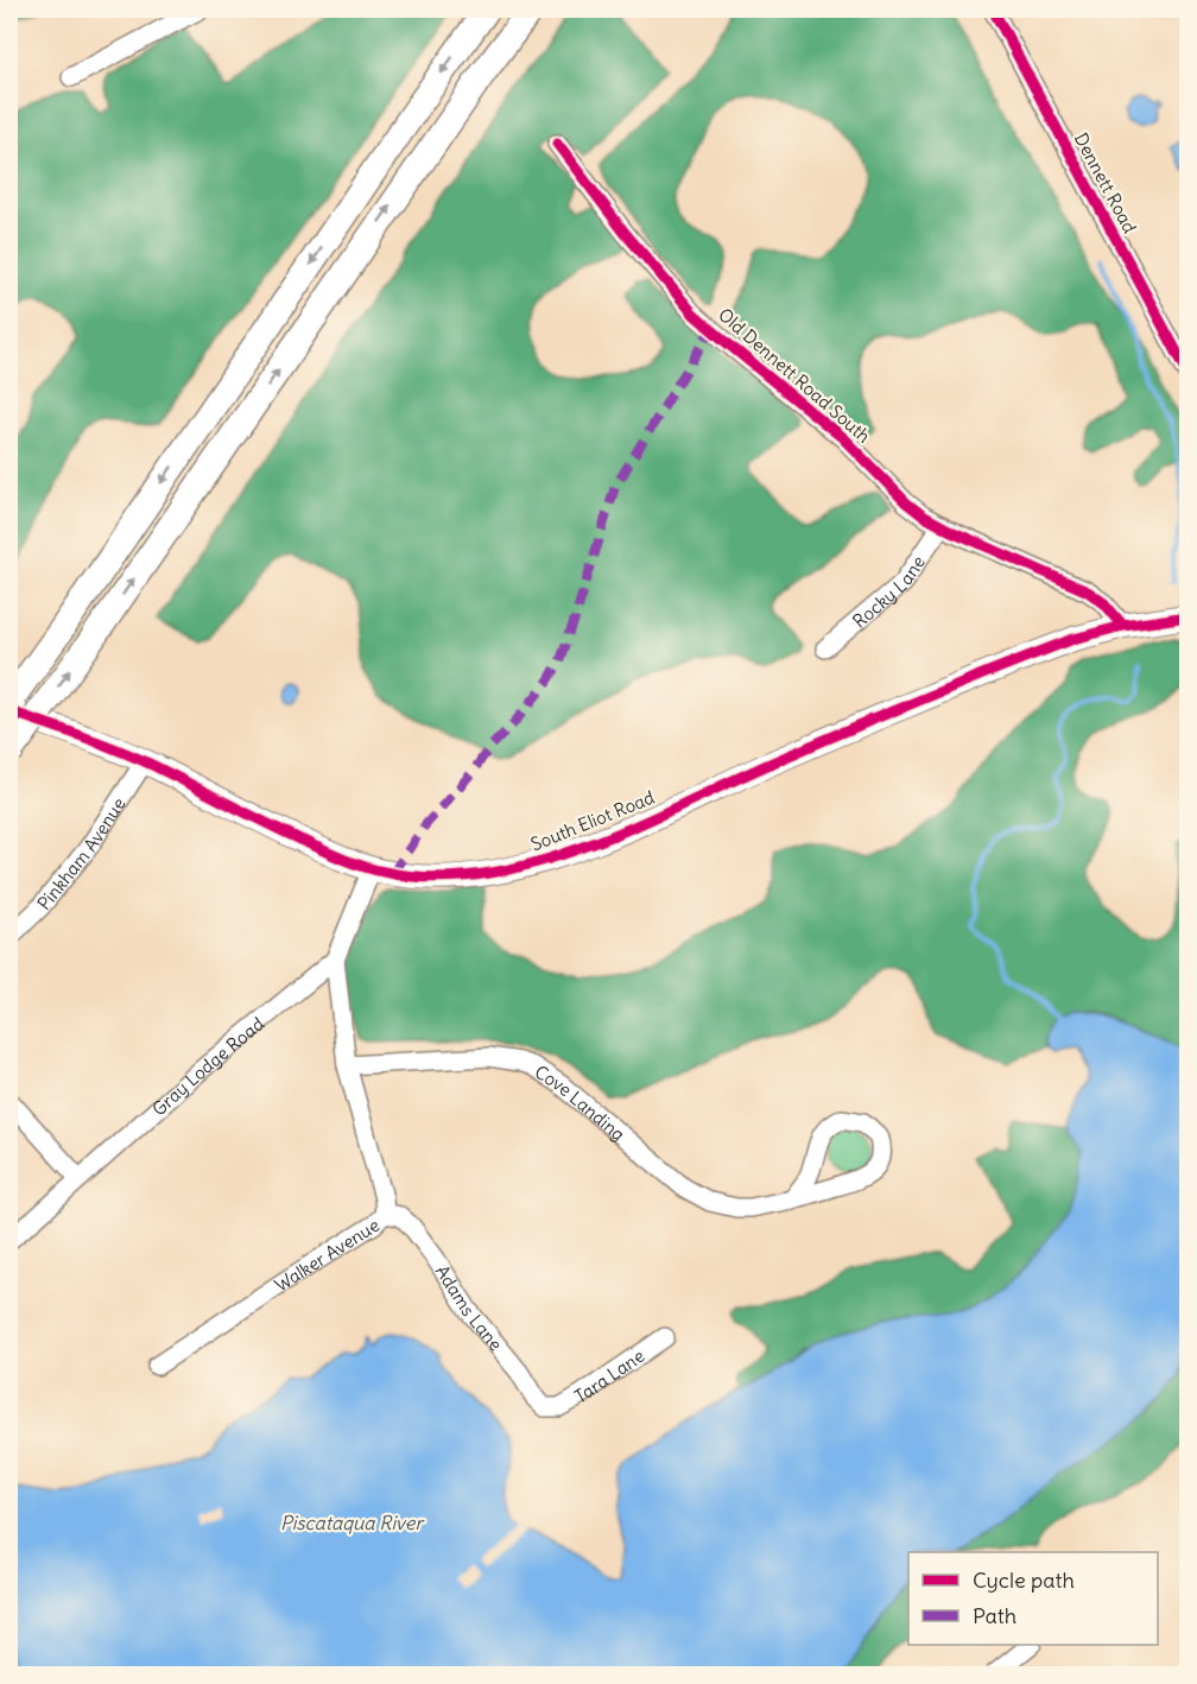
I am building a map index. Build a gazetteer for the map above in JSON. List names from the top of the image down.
{
  "streets": {
    "main road": ["South Eliot Road"],
    "street": [
      "Dennett Road",
      "Old Dennett Road South",
      "Rocky Lane",
      "Pinkham Avenue",
      "Gray Lodge Road",
      "Cove Landing",
      "Walker Avenue",
      "Adams Lane",
      "Tara Lane"
    ]
  },
  "crossings": [
    ["Old Dennett Road South", "Rocky Lane"],
    ["Old Dennett Road South", "South Eliot Road"],
    ["South Eliot Road", "Pinkham Avenue"],
    ["South Eliot Road", "Gray Lodge Road"],
    ["Gray Lodge Road", "Walker Avenue"],
    ["Cove Landing", "Walker Avenue"],
    ["Walker Avenue", "Adams Lane"],
    ["Adams Lane", "Tara Lane"]
  ],
  "water": ["Piscataqua River"],
  "legend": ["Cycle path", "Path"]
}
